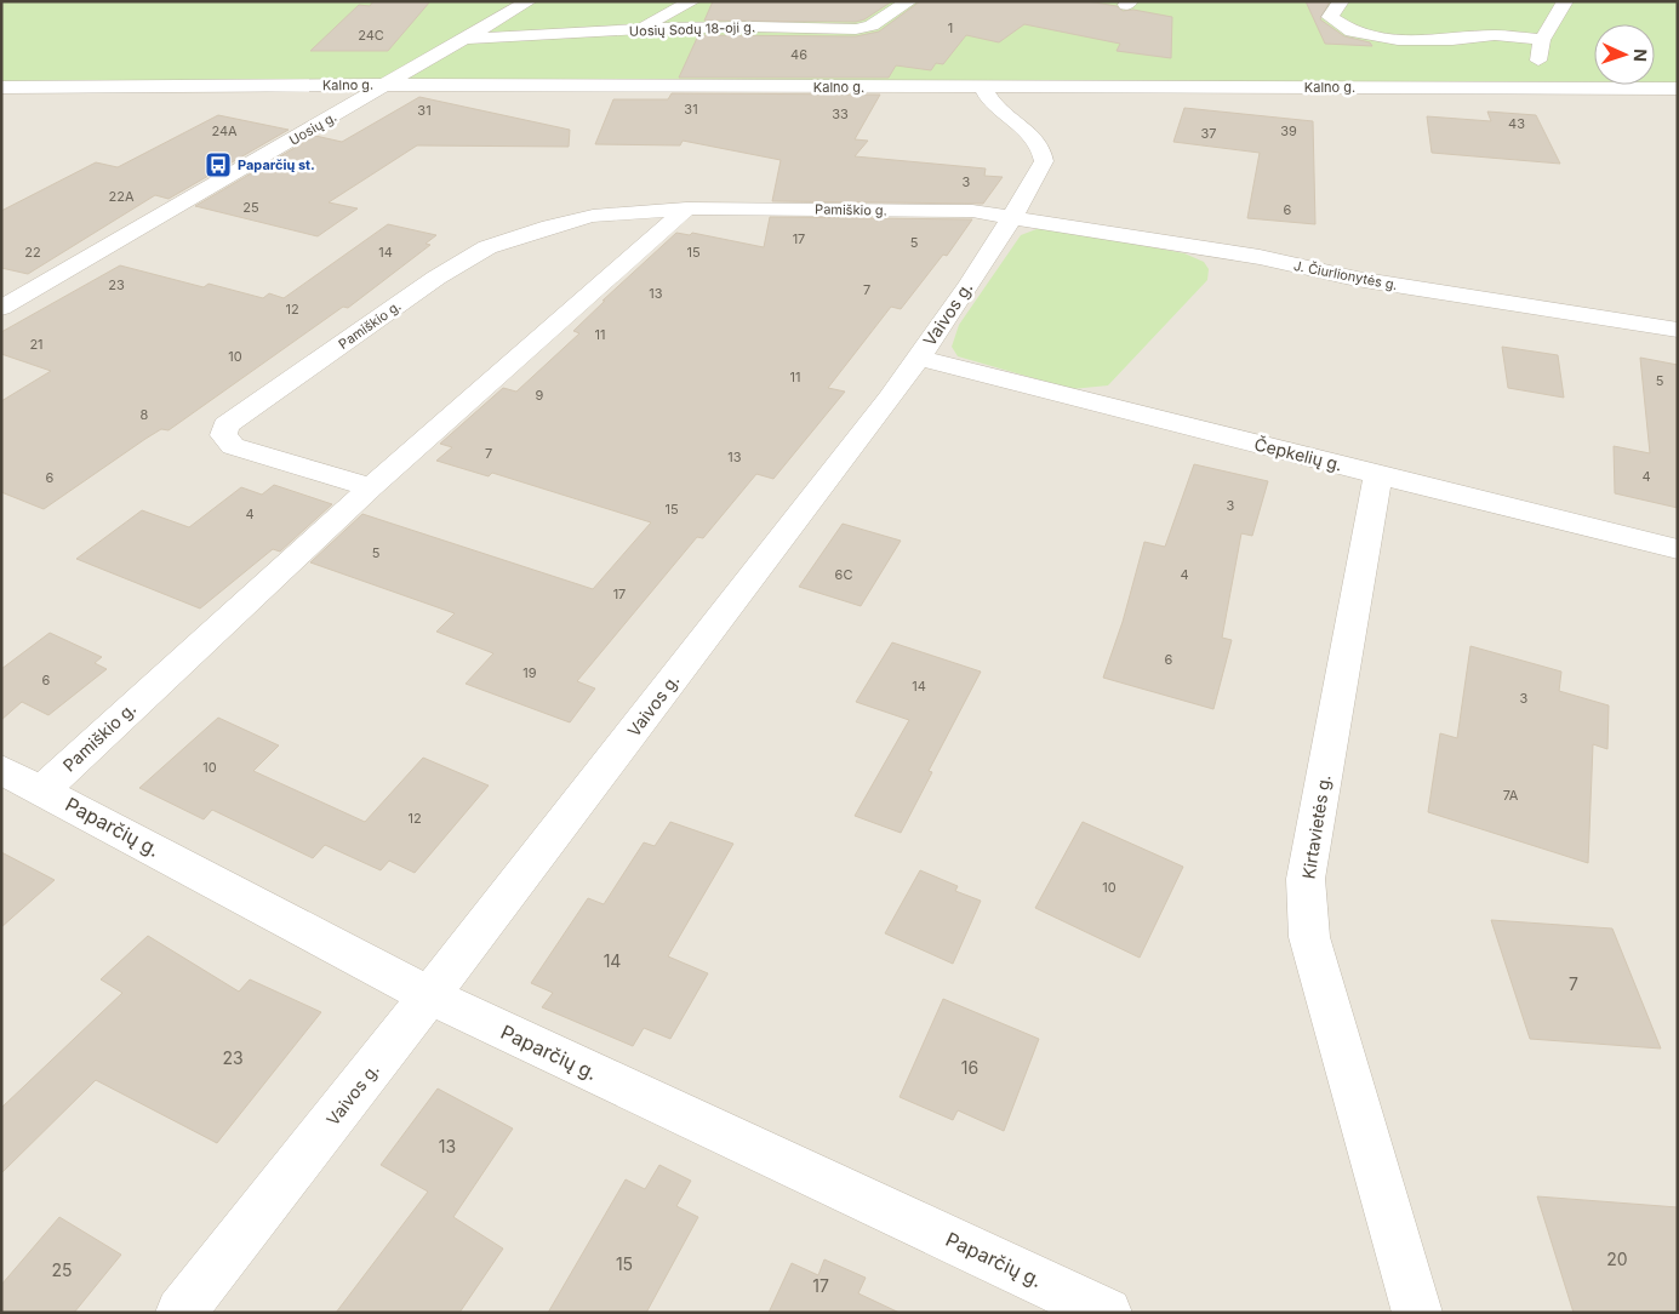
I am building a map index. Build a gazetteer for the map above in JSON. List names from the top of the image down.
{
  "streets": {
    "street": [
      "Uosių Sodų 18-oji g.",
      "Kalno g.",
      "Uosių g.",
      "Pamiškio g.",
      "J. Čiurlionytės g.",
      "Vaivos g.",
      "Čepkelių g.",
      "Paparčių g.",
      "Kirtavietės g."
    ]
  },
  "crossings": [
    ["Uosių Sodų 18-oji g.", "Uosių g."],
    ["Kalno g.", "Uosių g."],
    ["Kalno g.", "Vaivos g."],
    ["Pamiškio g.", "J. Čiurlionytės g."],
    ["Pamiškio g.", "Vaivos g."],
    ["Pamiškio g.", "Paparčių g."],
    ["J. Čiurlionytės g.", "Vaivos g."],
    ["Vaivos g.", "Čepkelių g."],
    ["Vaivos g.", "Paparčių g."],
    ["Čepkelių g.", "Kirtavietės g."]
  ],
  "places": {
    "bus stop": ["Paparčių st."]
  },
  "house_numbers": [
    "1",
    "24C",
    "46",
    "31",
    "31",
    "33",
    "43",
    "24A",
    "39",
    "37",
    "3",
    "22A",
    "25",
    "6",
    "17",
    "5",
    "22",
    "14",
    "15",
    "23",
    "7",
    "13",
    "12",
    "11",
    "21",
    "10",
    "11",
    "5",
    "9",
    "8",
    "7",
    "13",
    "4",
    "6",
    "3",
    "15",
    "4",
    "5",
    "6C",
    "4",
    "17",
    "6",
    "19",
    "6",
    "14",
    "3",
    "10",
    "7A",
    "12",
    "10",
    "14",
    "7",
    "23",
    "16",
    "13",
    "20",
    "15",
    "25",
    "17"
  ],
  "north": "right"
}
